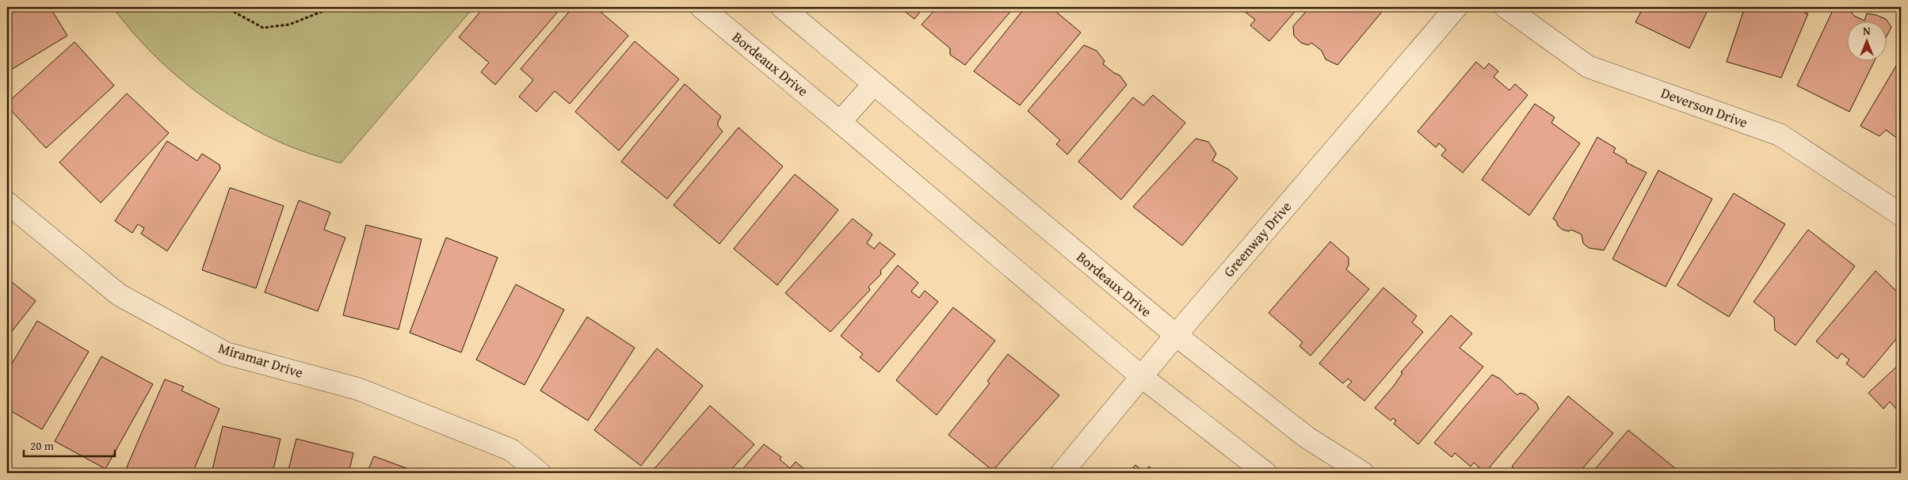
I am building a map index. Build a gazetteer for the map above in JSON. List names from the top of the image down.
{
  "streets": {
    "street": [
      "Bordeaux Drive",
      "Deverson Drive",
      "Greenway Drive",
      "Miramar Drive"
    ]
  },
  "crossings": [
    ["Bordeaux Drive", "Greenway Drive"]
  ],
  "scale_bar": "20 m",
  "north": "top"
}
